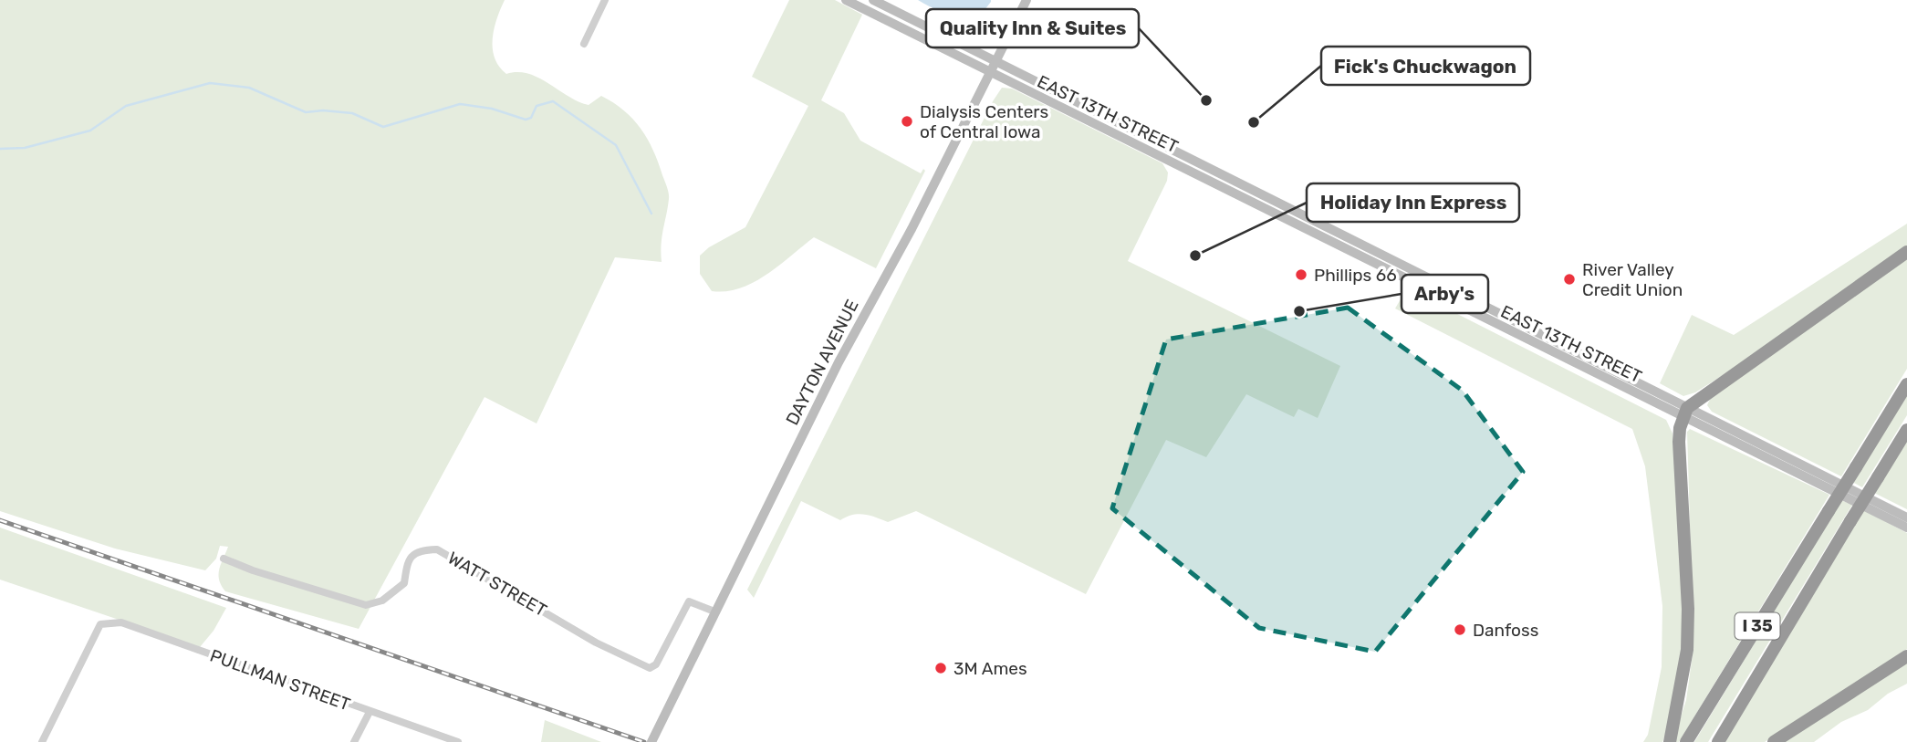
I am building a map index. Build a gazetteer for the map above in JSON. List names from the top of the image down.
{
  "streets": {
    "highway": ["I 35"],
    "main road": ["EAST 13TH STREET", "DAYTON AVENUE"],
    "street": ["WATT STREET", "PULLMAN STREET"]
  },
  "crossings": [
    ["EAST 13TH STREET", "DAYTON AVENUE"],
    ["DAYTON AVENUE", "WATT STREET"]
  ],
  "places": [
    "Quality Inn & Suites",
    "Dialysis Centers of Central Iowa",
    "Fick's Chuckwagon",
    "Holiday Inn Express",
    "Phillips 66",
    "River Valley Credit Union",
    "Arby's",
    "Danfoss",
    "3M Ames"
  ]
}
